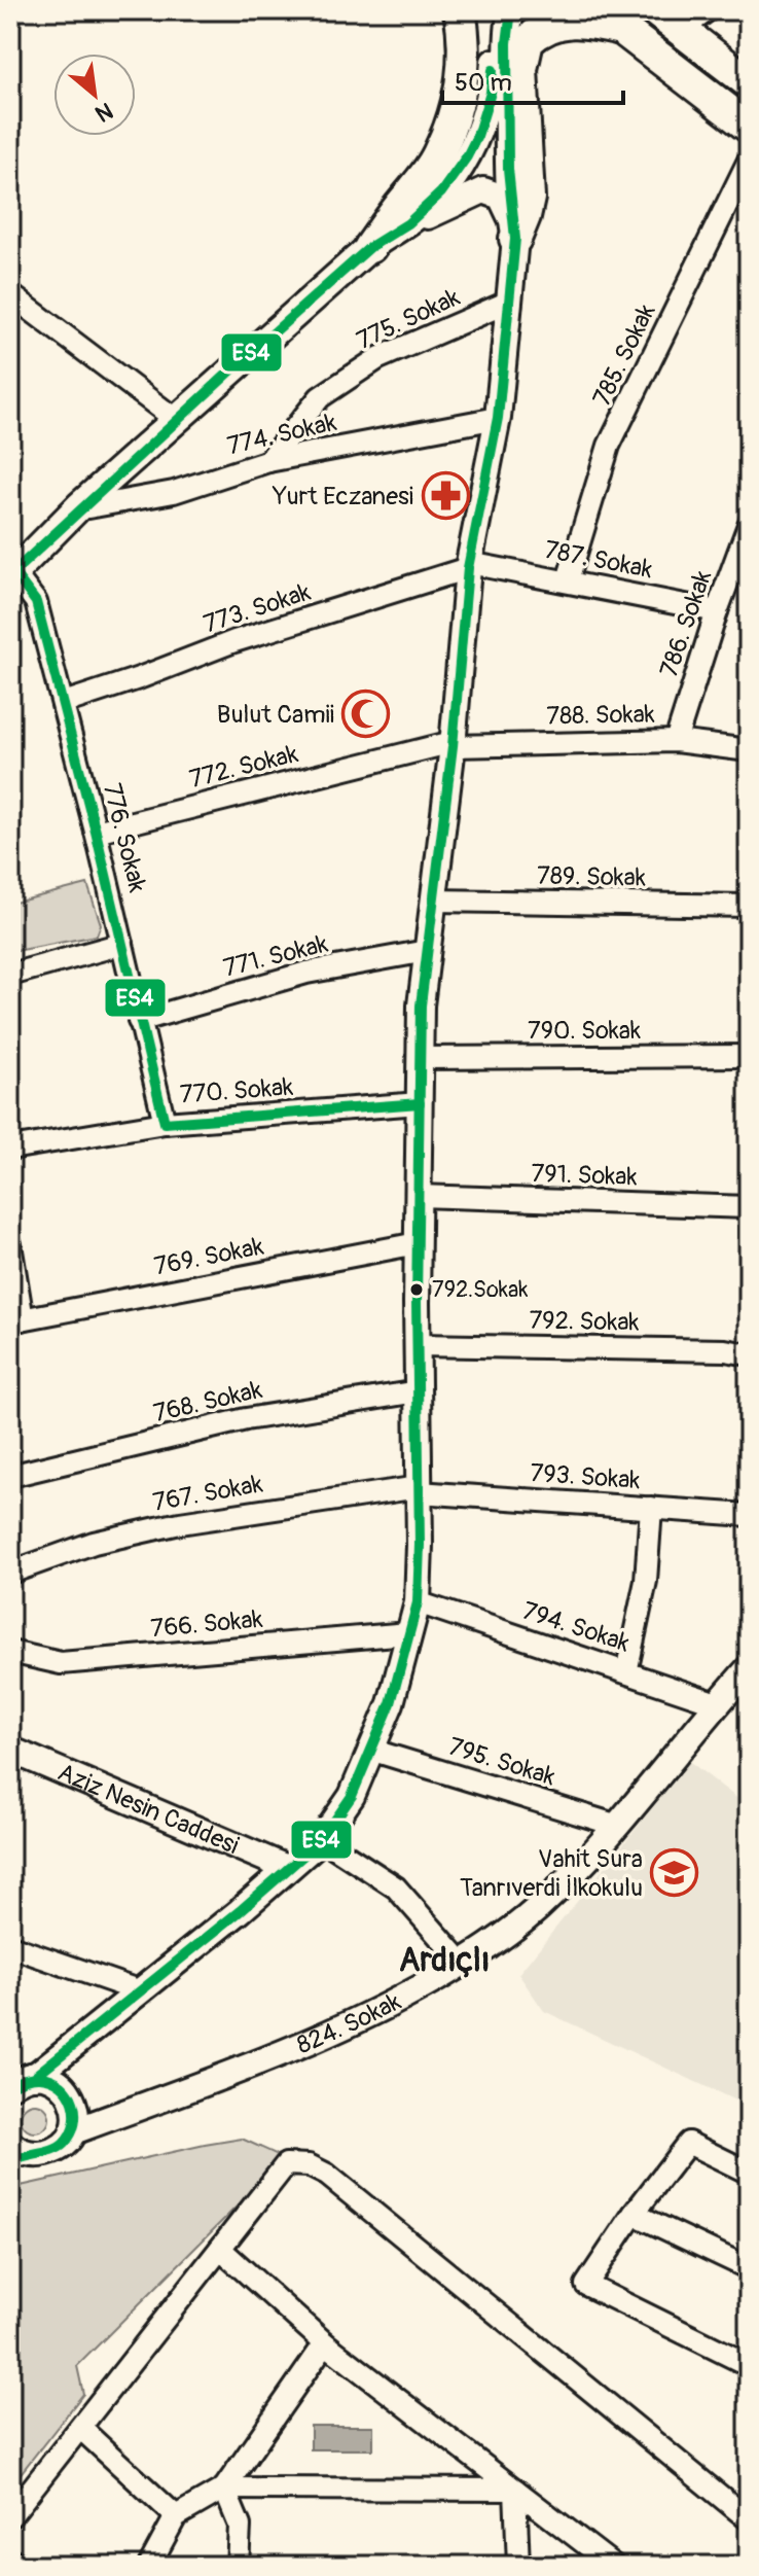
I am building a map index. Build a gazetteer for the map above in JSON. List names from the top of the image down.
{
  "streets": {
    "street": [
      "775. Sokak",
      "785. Sokak",
      "774. Sokak",
      "787. Sokak",
      "773. Sokak",
      "786. Sokak",
      "788. Sokak",
      "772. Sokak",
      "776. Sokak",
      "789. Sokak",
      "771. Sokak",
      "790. Sokak",
      "770. Sokak",
      "791. Sokak",
      "769. Sokak",
      "792. Sokak",
      "768. Sokak",
      "793. Sokak",
      "767. Sokak",
      "766. Sokak",
      "794. Sokak",
      "795. Sokak",
      "Aziz Nesin Caddesi",
      "824. Sokak"
    ]
  },
  "crossings": [
    ["775. Sokak", "774. Sokak"],
    ["785. Sokak", "787. Sokak"],
    ["787. Sokak", "773. Sokak"],
    ["787. Sokak", "786. Sokak"],
    ["773. Sokak", "776. Sokak"],
    ["786. Sokak", "788. Sokak"],
    ["788. Sokak", "772. Sokak"],
    ["772. Sokak", "776. Sokak"],
    ["776. Sokak", "771. Sokak"],
    ["776. Sokak", "770. Sokak"],
    ["793. Sokak", "767. Sokak"],
    ["794. Sokak", "824. Sokak"],
    ["795. Sokak", "824. Sokak"]
  ],
  "districts": ["Ardıçlı"],
  "places": {
    "pharmacy": ["Yurt Eczanesi"],
    "mosque": ["Bulut Camii"],
    "other": ["792.Sokak"],
    "school or university": ["Vahit Sura Tanrıverdi İlkokulu"]
  },
  "lines": ["transit line ES4"],
  "scale_bar": "50 m",
  "north": "bottom right"
}
